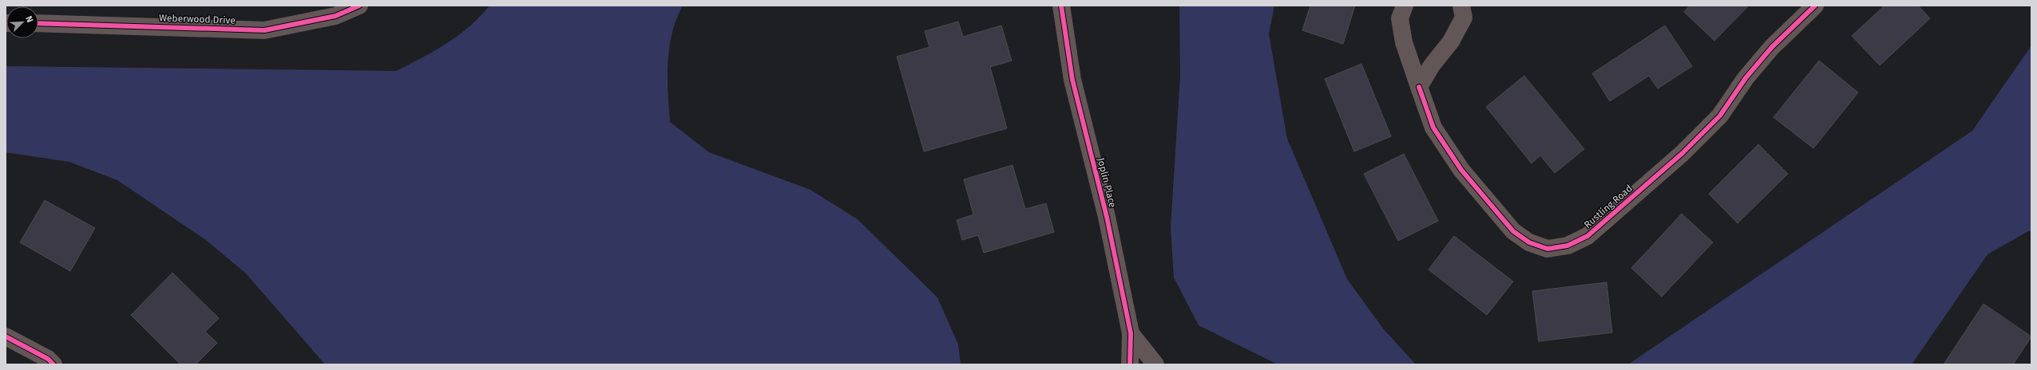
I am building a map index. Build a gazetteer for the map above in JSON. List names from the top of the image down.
{
  "streets": {
    "street": ["Weberwood Drive", "Joplin Place", "Rustling Road"]
  },
  "north": "top right"
}
